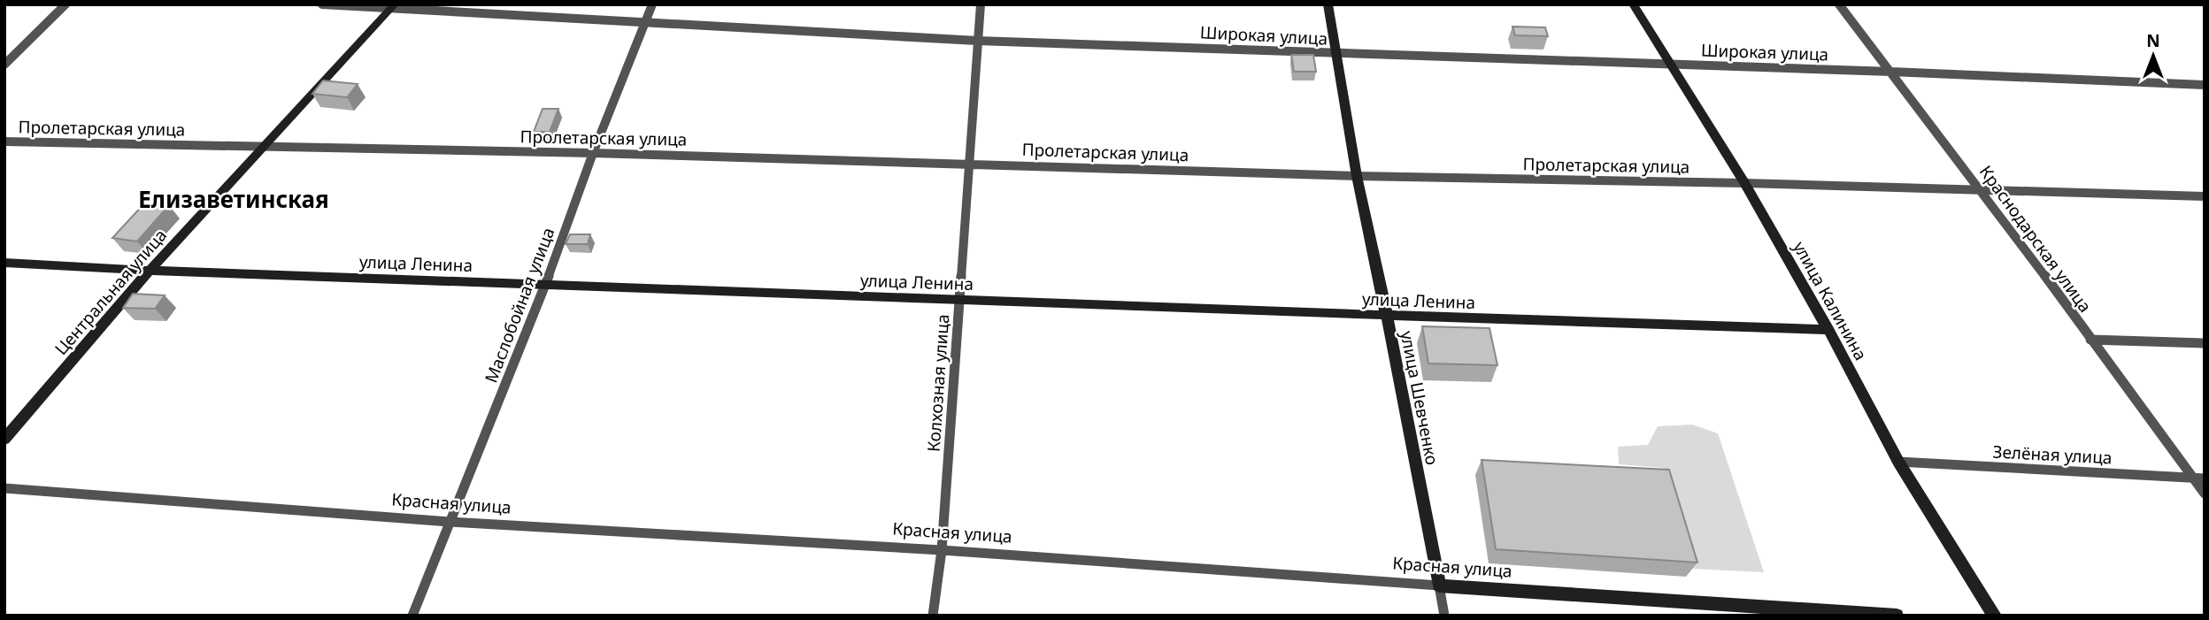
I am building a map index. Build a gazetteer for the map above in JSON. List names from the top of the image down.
{
  "streets": {
    "street": [
      "Широкая улица",
      "Пролетарская улица",
      "Краснодарская улица",
      "улица Ленина",
      "Центральная улица",
      "улица Калинина",
      "Маслобойная улица",
      "Колхозная улица",
      "улица Шевченко",
      "Зелёная улица",
      "Красная улица"
    ]
  },
  "crossings": [
    ["Широкая улица", "Краснодарская улица"],
    ["Широкая улица", "Центральная улица"],
    ["Широкая улица", "улица Калинина"],
    ["Широкая улица", "Маслобойная улица"],
    ["Широкая улица", "Колхозная улица"],
    ["Широкая улица", "улица Шевченко"],
    ["Пролетарская улица", "Краснодарская улица"],
    ["Пролетарская улица", "Центральная улица"],
    ["Пролетарская улица", "улица Калинина"],
    ["Пролетарская улица", "Маслобойная улица"],
    ["Пролетарская улица", "Колхозная улица"],
    ["Пролетарская улица", "улица Шевченко"],
    ["Краснодарская улица", "Зелёная улица"],
    ["улица Ленина", "Центральная улица"],
    ["улица Ленина", "улица Калинина"],
    ["улица Ленина", "Маслобойная улица"],
    ["улица Ленина", "Колхозная улица"],
    ["улица Ленина", "улица Шевченко"],
    ["улица Калинина", "Зелёная улица"],
    ["Маслобойная улица", "Красная улица"],
    ["Колхозная улица", "Красная улица"],
    ["улица Шевченко", "Красная улица"]
  ],
  "districts": ["Елизаветинская"],
  "north": "top"
}
